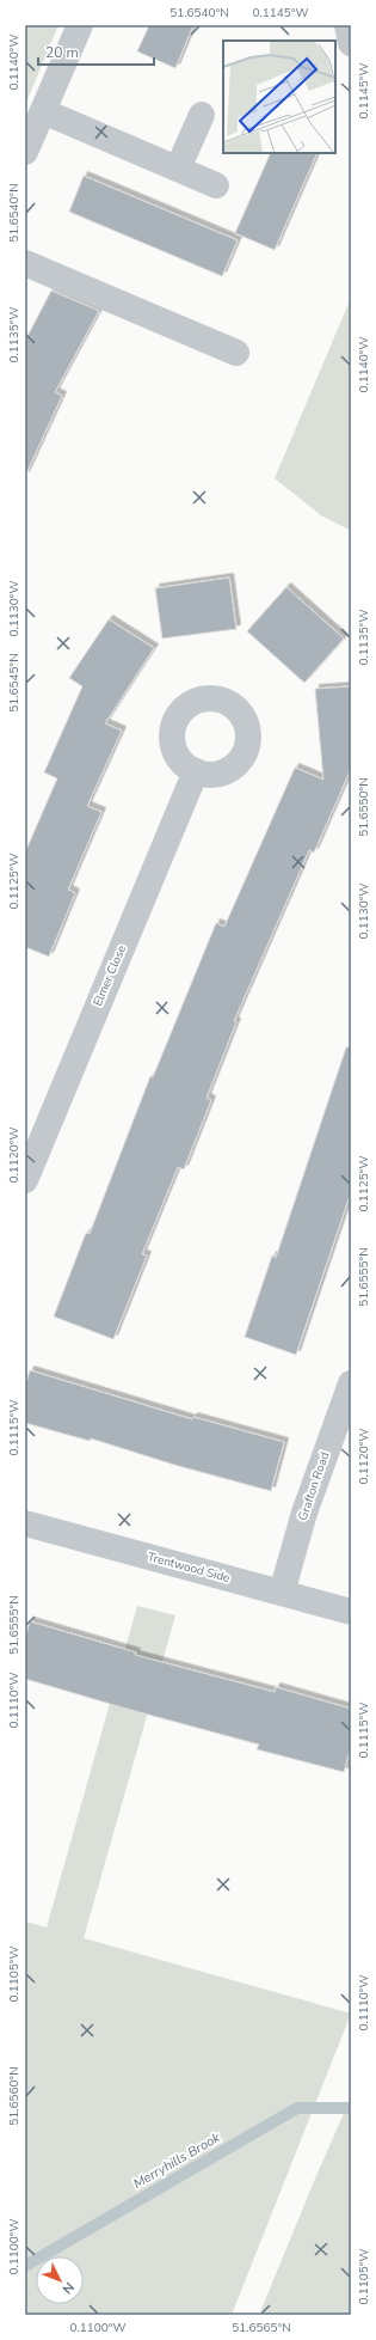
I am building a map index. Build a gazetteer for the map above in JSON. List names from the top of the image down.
{
  "streets": {
    "street": ["Elmer Close", "Grafton Road", "Trentwood Side"]
  },
  "crossings": [
    ["Grafton Road", "Trentwood Side"]
  ],
  "water": ["Merryhills Brook"],
  "scale_bar": "20 m",
  "north": "bottom right",
  "coordinates": [
    "51.6540°N",
    "0.1145°W",
    "0.1140°W",
    "0.1135°W",
    "0.1130°W",
    "51.6545°N",
    "51.6550°N",
    "0.1125°W",
    "0.1120°W",
    "51.6555°N",
    "0.1115°W",
    "0.1110°W",
    "0.1105°W",
    "51.6560°N",
    "0.1100°W",
    "51.6565°N"
  ]
}
